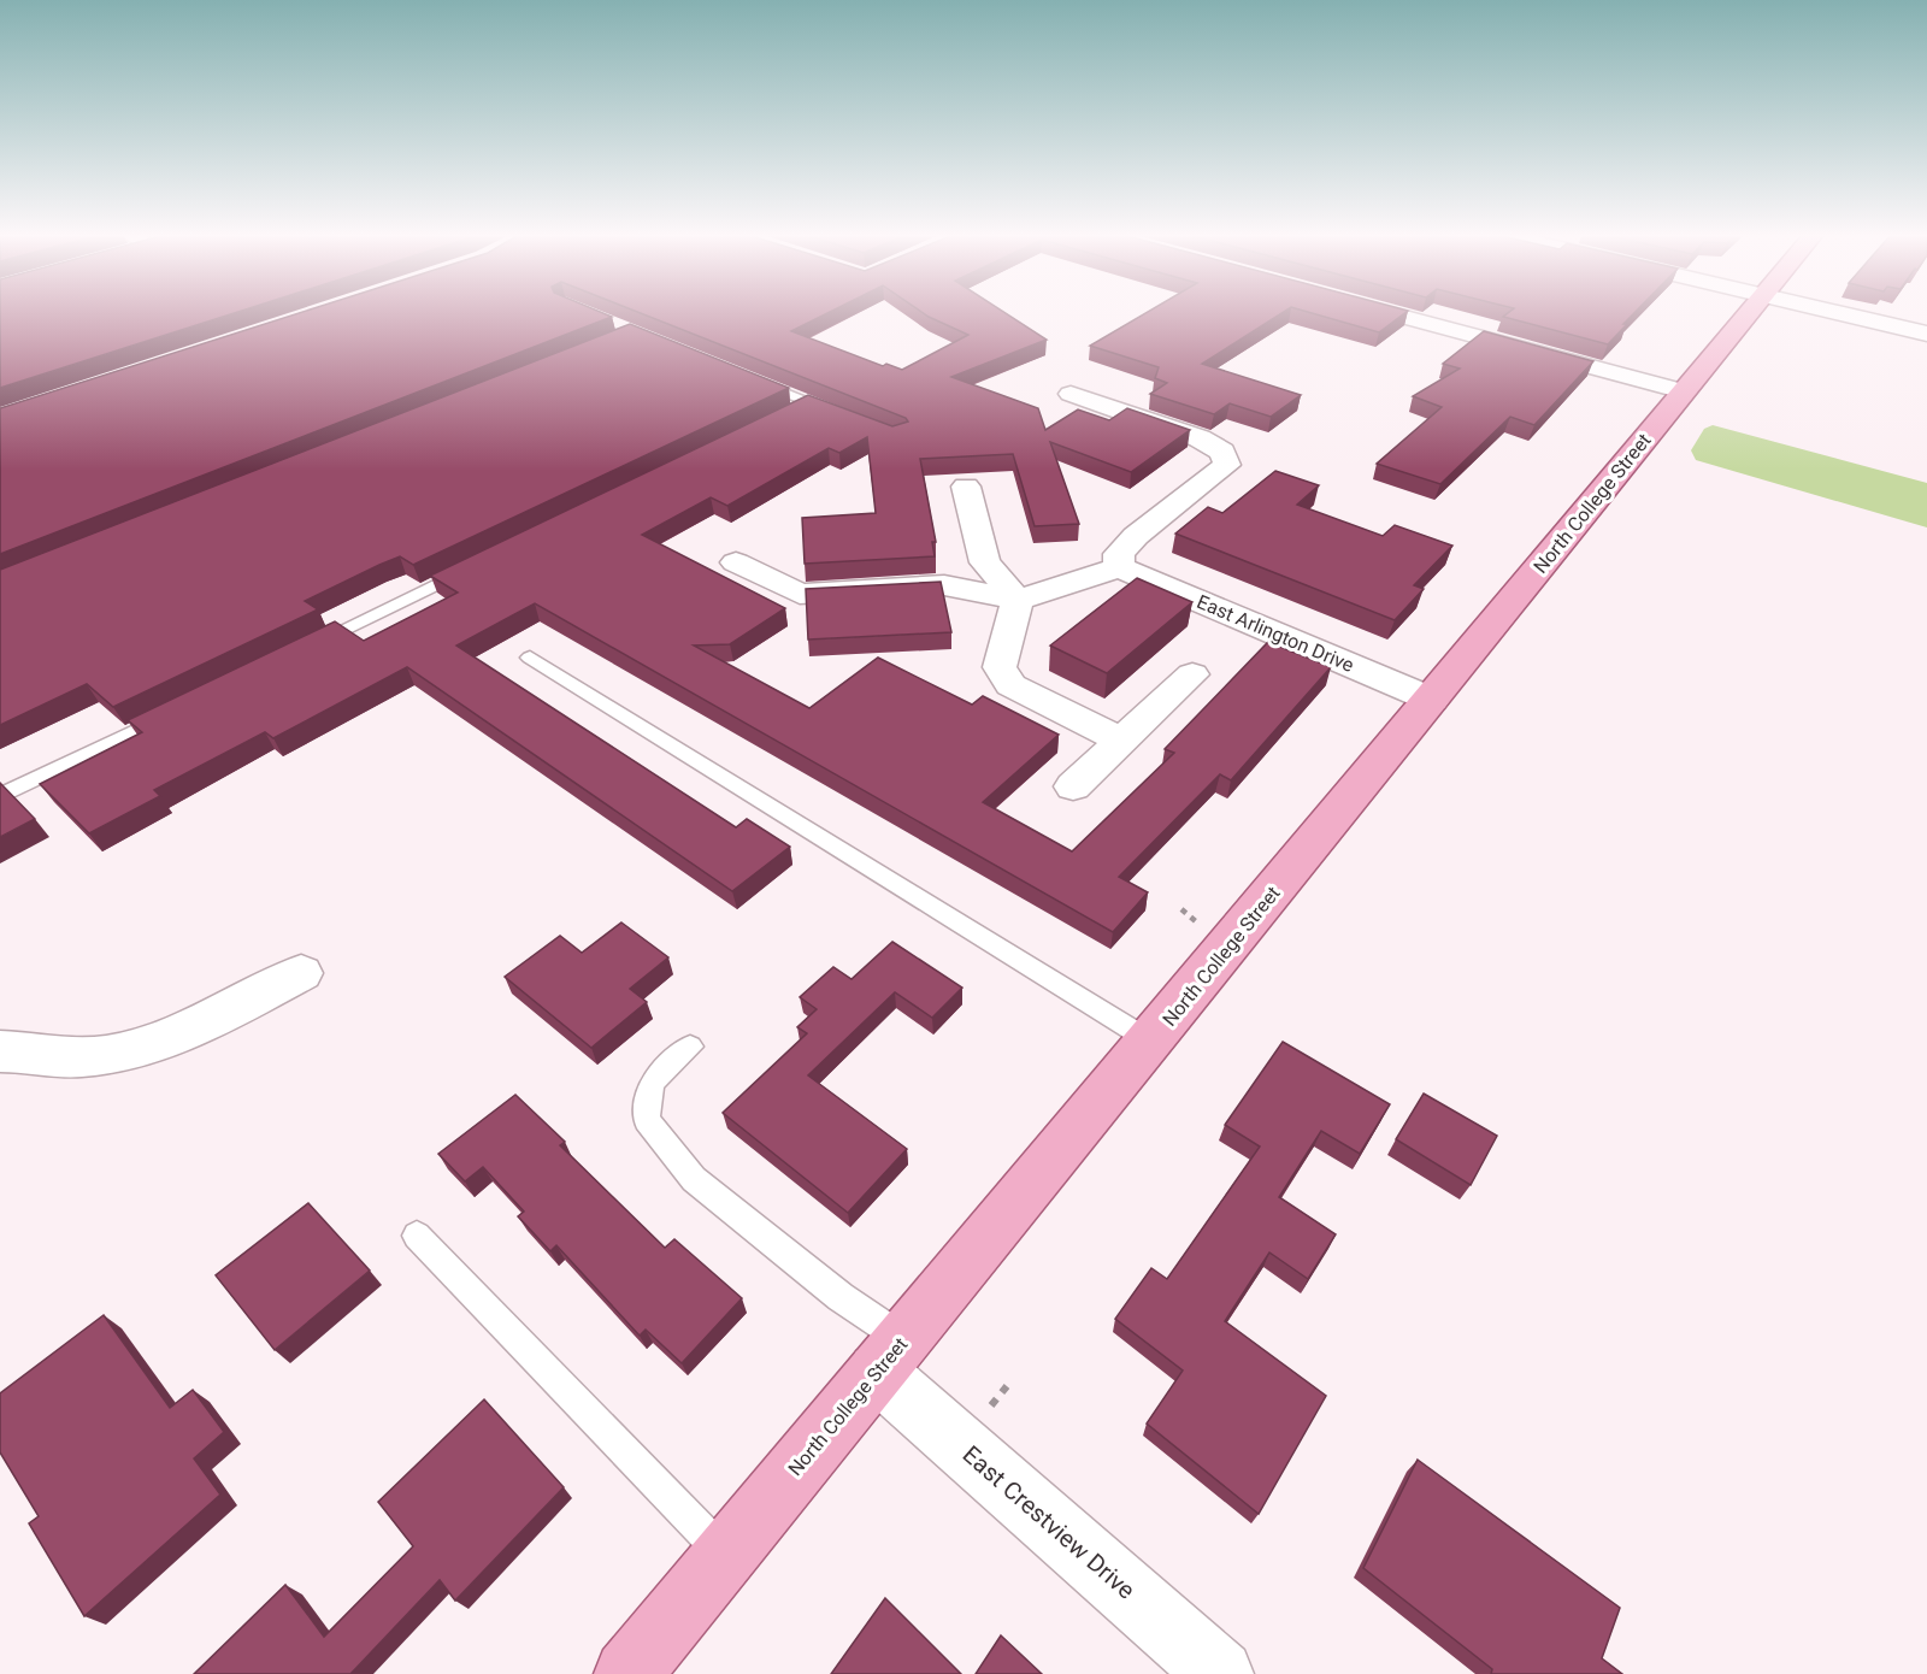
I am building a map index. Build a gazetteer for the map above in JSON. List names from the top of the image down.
{
  "streets": {
    "main road": ["North College Street"],
    "street": ["East Arlington Drive", "East Crestview Drive"]
  },
  "crossings": [
    ["North College Street", "East Arlington Drive"],
    ["North College Street", "East Crestview Drive"]
  ]
}
